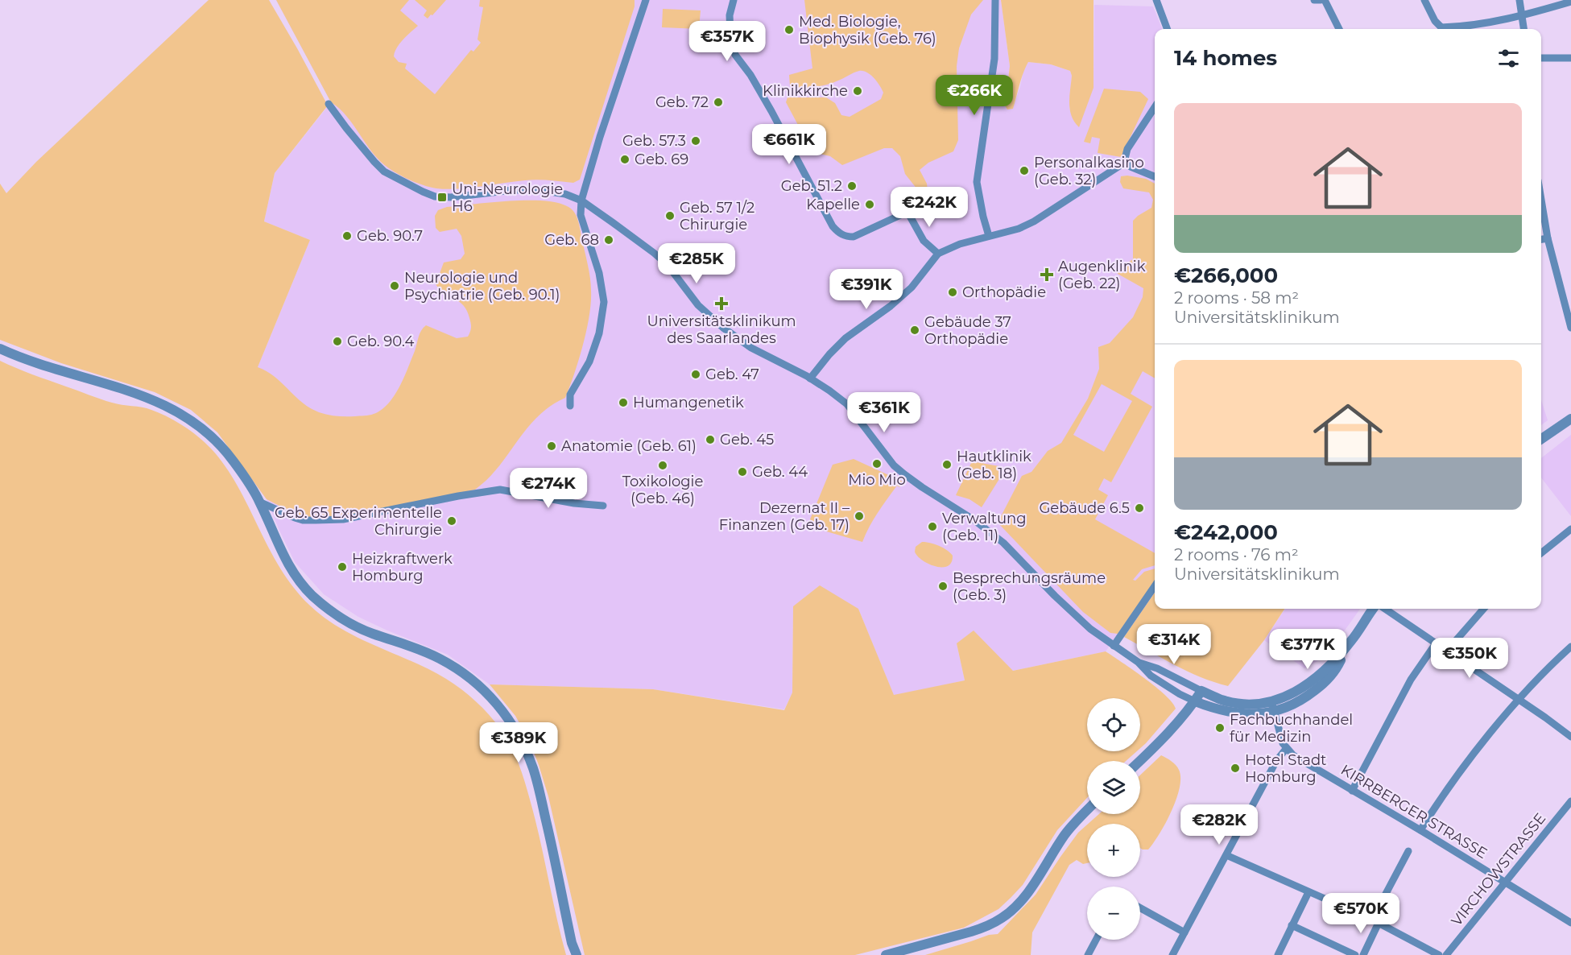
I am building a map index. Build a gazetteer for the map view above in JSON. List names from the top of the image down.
{
  "streets": {
    "street": ["KIRRBERGER STRASSE", "VIRCHOWSTRASSE"]
  },
  "crossings": [
    ["KIRRBERGER STRASSE", "VIRCHOWSTRASSE"]
  ],
  "places": {
    "other": [
      "Med. Biologie, Biophysik (Geb. 76)",
      "Klinikkirche",
      "Geb. 72",
      "Geb. 57.3",
      "Geb. 69",
      "Personalkasino (Geb. 32)",
      "Geb. 51.2",
      "Kapelle",
      "Geb. 57 1/2 Chirurgie",
      "Geb. 90.7",
      "Geb. 68",
      "Neurologie und Psychiatrie (Geb. 90.1)",
      "Orthopädie",
      "Gebäude 37 Orthopädie",
      "Geb. 90.4",
      "Geb. 47",
      "Humangenetik",
      "Geb. 45",
      "Anatomie (Geb. 61)",
      "Mio Mio",
      "Hautklinik (Geb. 18)",
      "Toxikologie (Geb. 46)",
      "Geb. 44",
      "Gebäude 6.5",
      "Dezernat II – Finanzen (Geb. 17)",
      "Geb. 65 Experimentelle Chirurgie",
      "Verwaltung (Geb. 11)",
      "Heizkraftwerk Homburg",
      "Besprechungsräume (Geb. 3)",
      "Fachbuchhandel für Medizin",
      "Hotel Stadt Homburg"
    ],
    "transit": ["Uni-Neurologie H6"],
    "health": ["Augenklinik (Geb. 22)", "Universitätsklinikum des Saarlandes"]
  },
  "page": {
    "price": [
      "€357K",
      "€266K",
      "€661K",
      "€242K",
      "€285K",
      "€391K",
      "€361K",
      "€274K",
      "€314K",
      "€377K",
      "€350K",
      "€389K",
      "€282K",
      "€570K"
    ],
    "heading": "14 homes",
    "list": [
      {
        "name": "€266,000",
        "note": "2 rooms · 58 m² · Universitätsklinikum"
      },
      {
        "name": "€242,000",
        "note": "2 rooms · 76 m² · Universitätsklinikum"
      }
    ],
    "map_buttons": ["+", "−"]
  }
}
